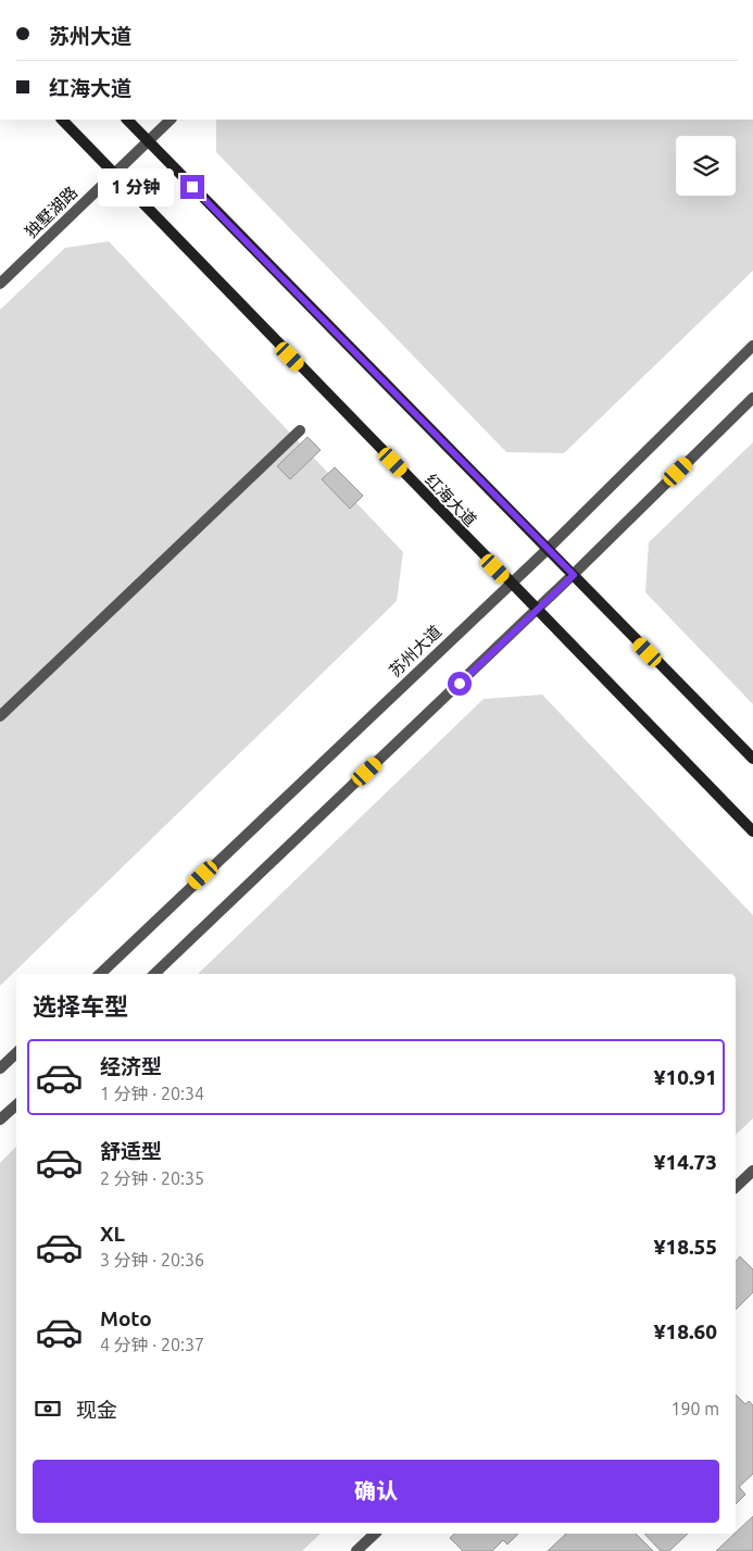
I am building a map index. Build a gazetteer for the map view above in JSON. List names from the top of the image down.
{
  "streets": {
    "main road": ["红海大道"],
    "street": ["独墅湖路", "苏州大道"]
  },
  "crossings": [
    ["独墅湖路", "红海大道"],
    ["红海大道", "苏州大道"]
  ],
  "page": {
    "banner": ["苏州大道", "红海大道"],
    "bubble": "1 分钟",
    "heading": "选择车型",
    "list": [
      {
        "name": "经济型",
        "note": "1 分钟 · 20:34",
        "value": "¥10.91"
      },
      {
        "name": "舒适型",
        "note": "2 分钟 · 20:35",
        "value": "¥14.73"
      },
      {
        "name": "XL",
        "note": "3 分钟 · 20:36",
        "value": "¥18.55"
      },
      {
        "name": "Moto",
        "note": "4 分钟 · 20:37",
        "value": "¥18.60"
      }
    ],
    "pay": ["现金", "190 m"],
    "buttons": "确认"
  }
}
